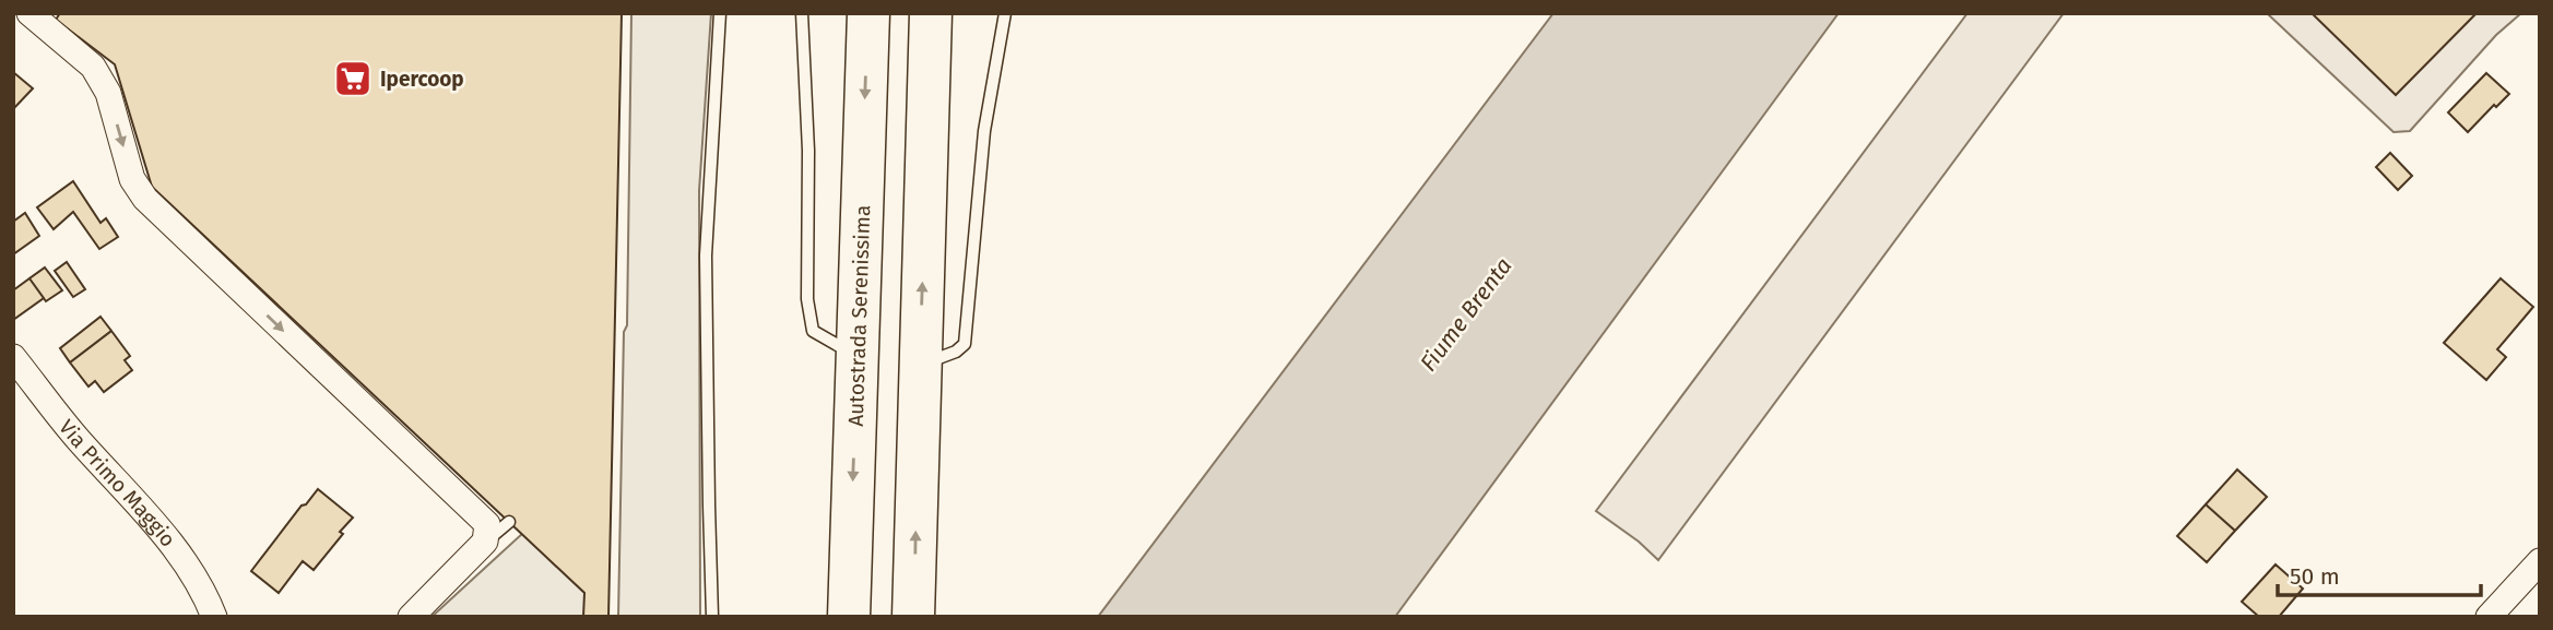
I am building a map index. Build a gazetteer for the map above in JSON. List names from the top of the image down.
{
  "streets": {
    "highway": ["Autostrada Serenissima"],
    "street": ["Via Primo Maggio"]
  },
  "water": ["Fiume Brenta"],
  "places": {
    "supermarket": ["Ipercoop"]
  },
  "scale_bar": "50 m"
}
